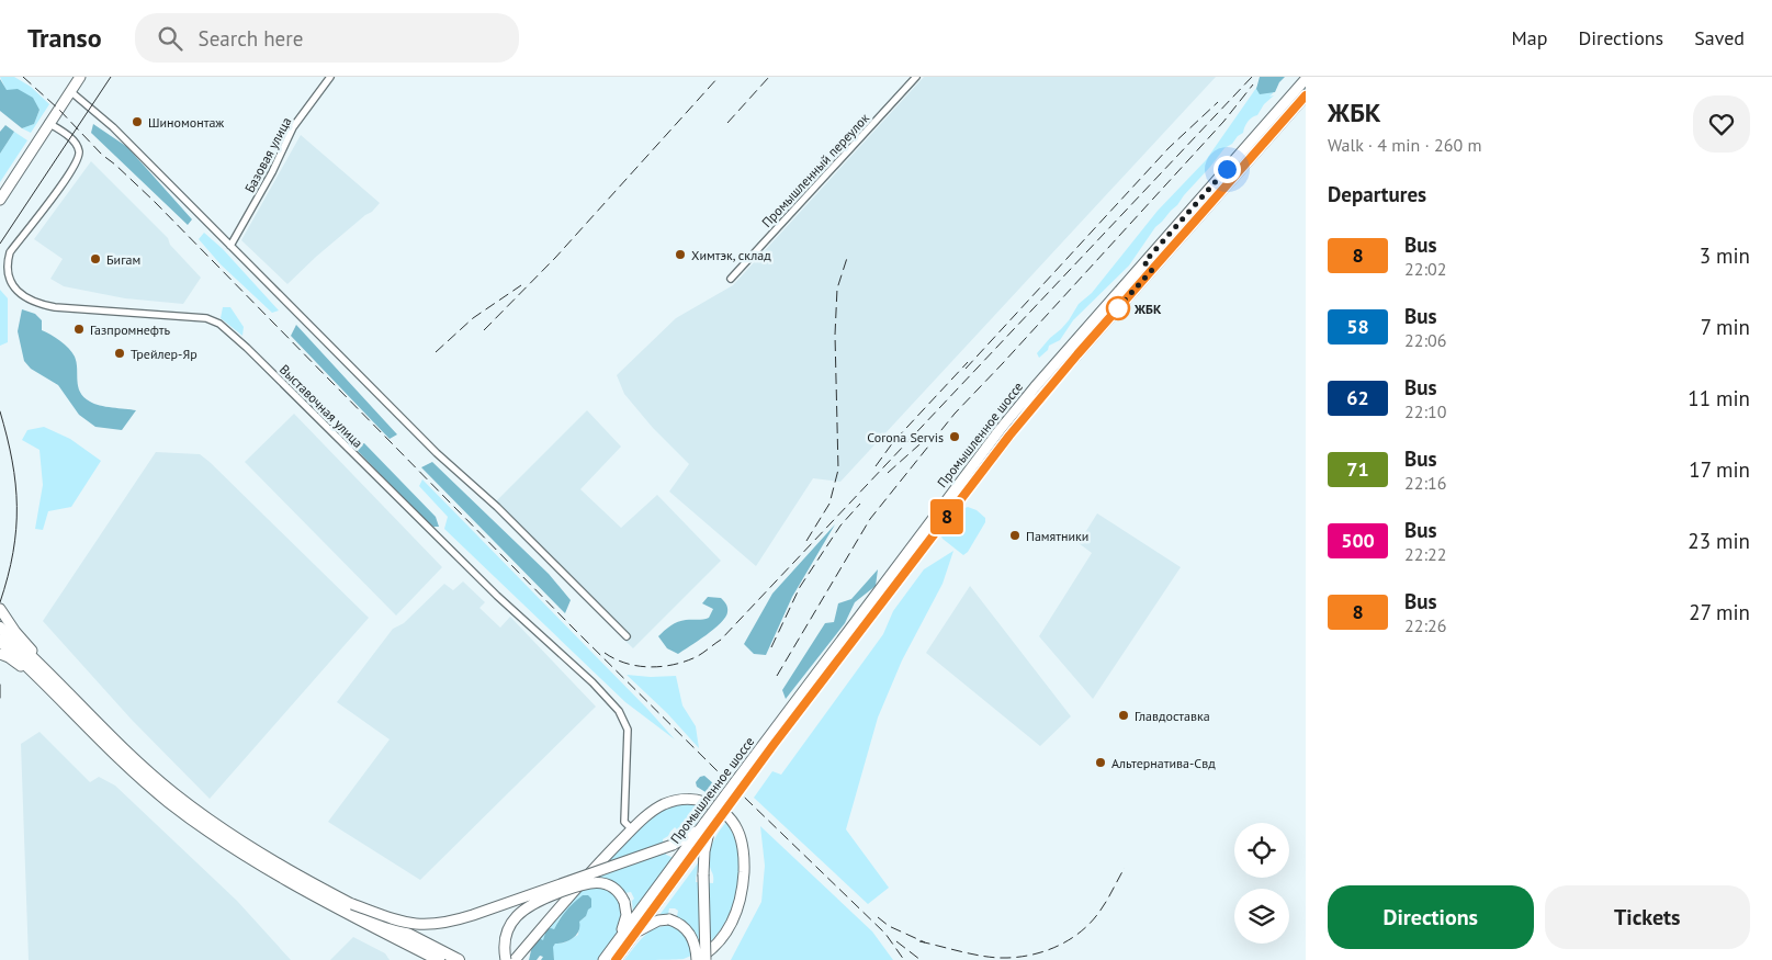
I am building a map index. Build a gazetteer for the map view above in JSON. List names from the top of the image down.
{
  "streets": {
    "main road": ["Промышленное шоссе"],
    "street": ["Базовая улица", "Промышленный переулок", "Выставочная улица"]
  },
  "places": [
    "Шиномонтаж",
    "Химтэк, склад",
    "Бигам",
    "ЖБК",
    "Газпромнефть",
    "Трейлер-Яр",
    "Corona Servis",
    "Памятники",
    "Главдоставка",
    "Альтернатива-Свд"
  ],
  "lines": ["bus line 8"],
  "page": {
    "header": "Transo",
    "search": "Search here",
    "nav": ["Map", "Directions", "Saved"],
    "on_map": "8",
    "heading": [
      ["ЖБК", "Walk · 4 min · 260 m"],
      "Departures"
    ],
    "list": [
      {
        "mark": "8",
        "name": "Bus",
        "note": "22:02",
        "value": "3 min"
      },
      {
        "mark": "58",
        "name": "Bus",
        "note": "22:06",
        "value": "7 min"
      },
      {
        "mark": "62",
        "name": "Bus",
        "note": "22:10",
        "value": "11 min"
      },
      {
        "mark": "71",
        "name": "Bus",
        "note": "22:16",
        "value": "17 min"
      },
      {
        "mark": "500",
        "name": "Bus",
        "note": "22:22",
        "value": "23 min"
      },
      {
        "mark": "8",
        "name": "Bus",
        "note": "22:26",
        "value": "27 min"
      }
    ],
    "buttons": ["Directions", "Tickets"]
  }
}
